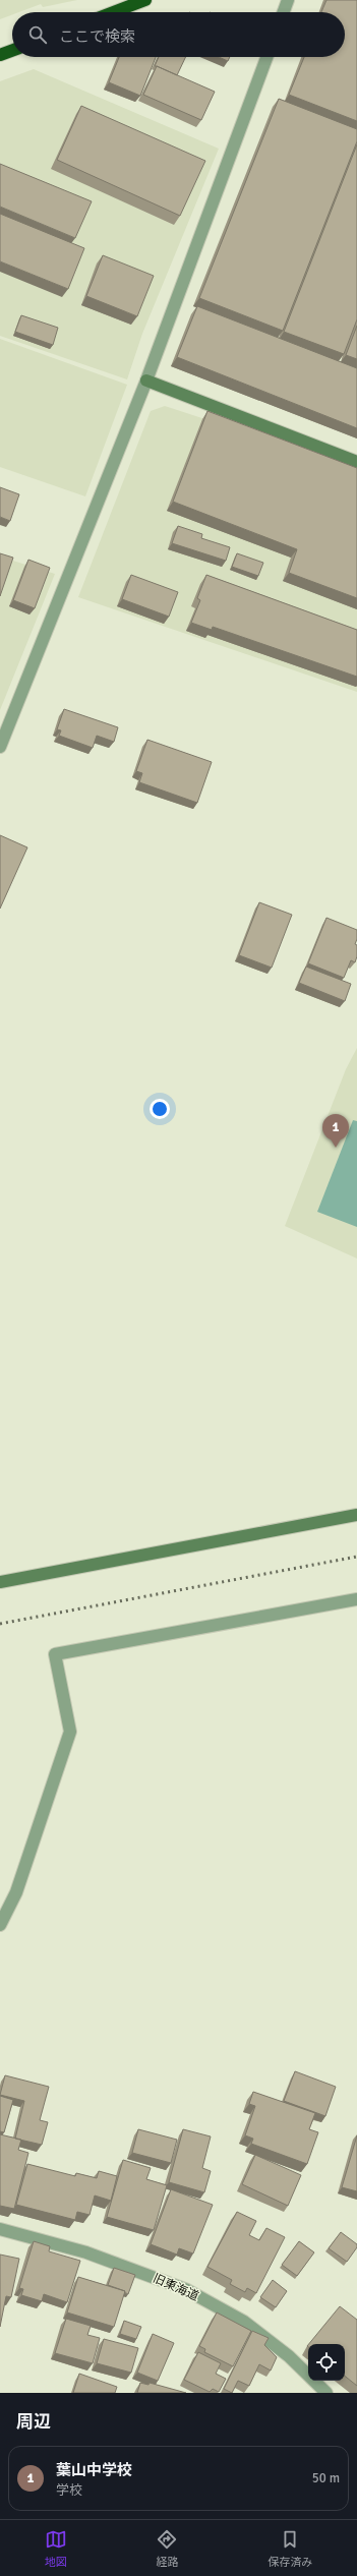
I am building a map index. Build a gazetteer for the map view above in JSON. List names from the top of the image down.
{
  "streets": {
    "street": ["旧東海道"]
  },
  "page": {
    "search": "ここで検索",
    "pins": "1",
    "heading": "周辺",
    "list": [
      {
        "mark": "1",
        "name": "葉山中学校",
        "note": "学校",
        "value": "50 m"
      }
    ],
    "nav": ["地図", "経路", "保存済み"]
  }
}
